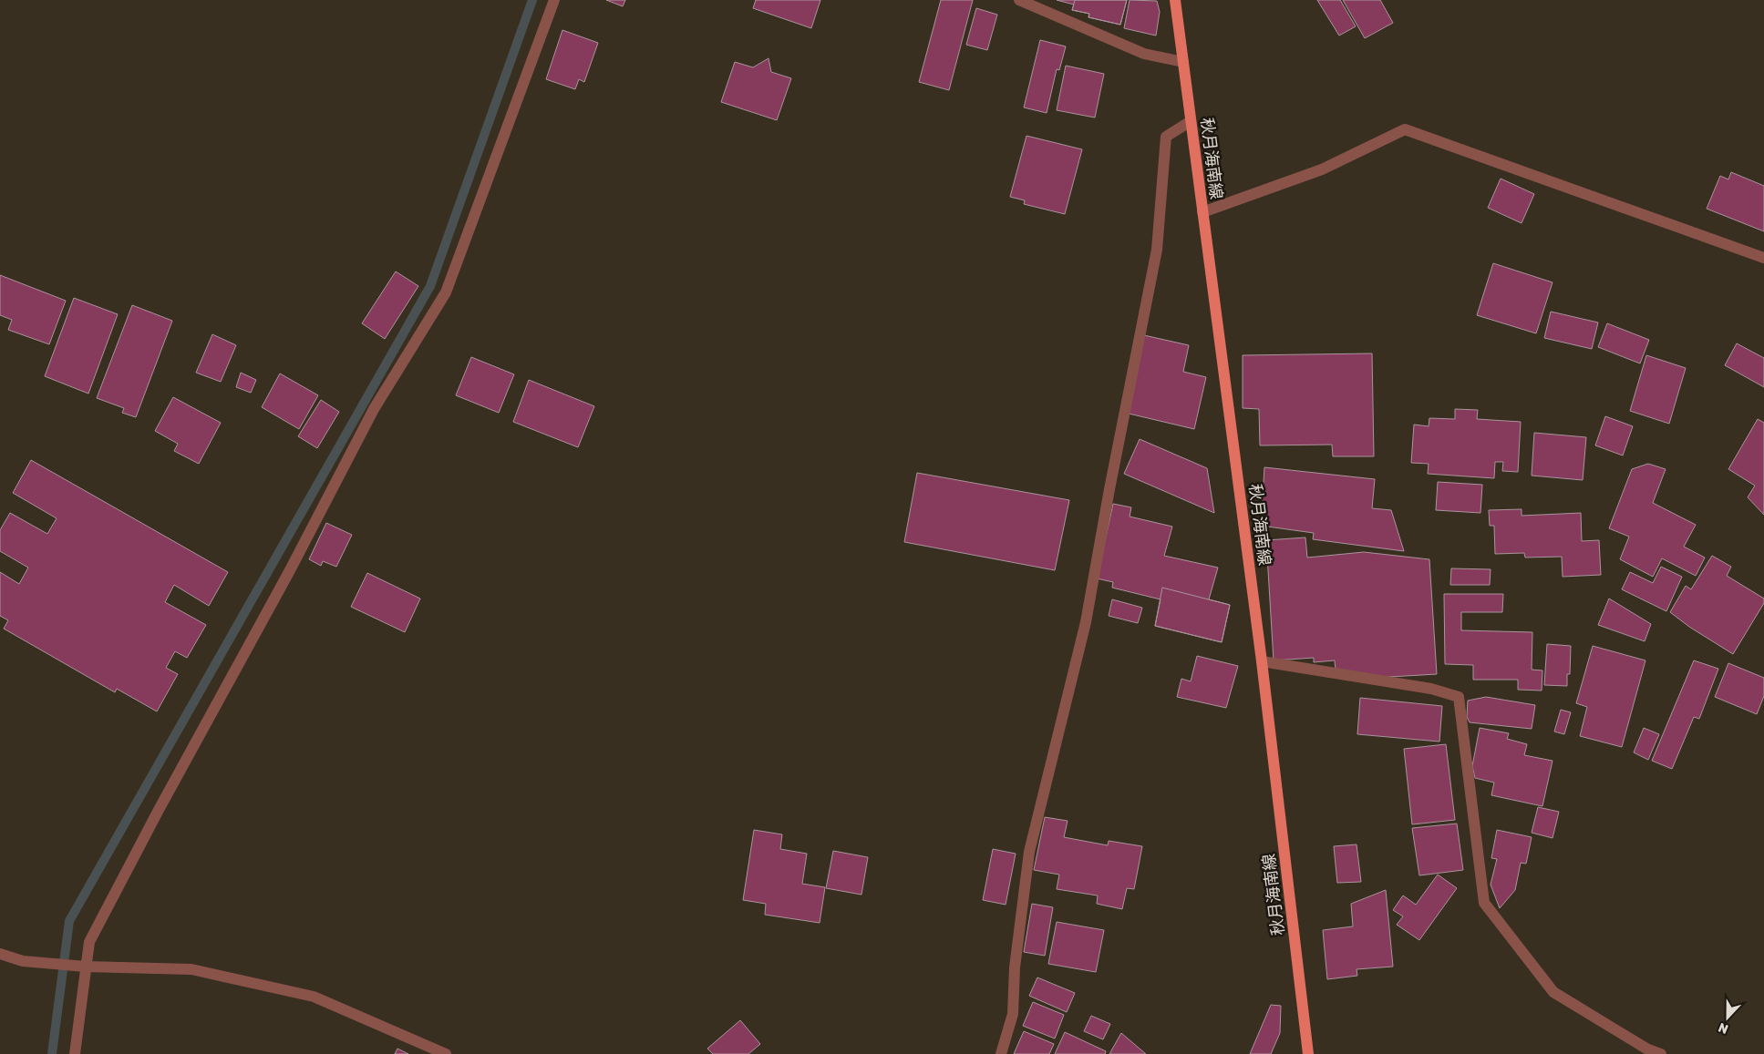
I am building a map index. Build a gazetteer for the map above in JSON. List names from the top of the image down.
{
  "streets": {
    "main road": ["秋月海南線"]
  },
  "north": "bottom"
}
